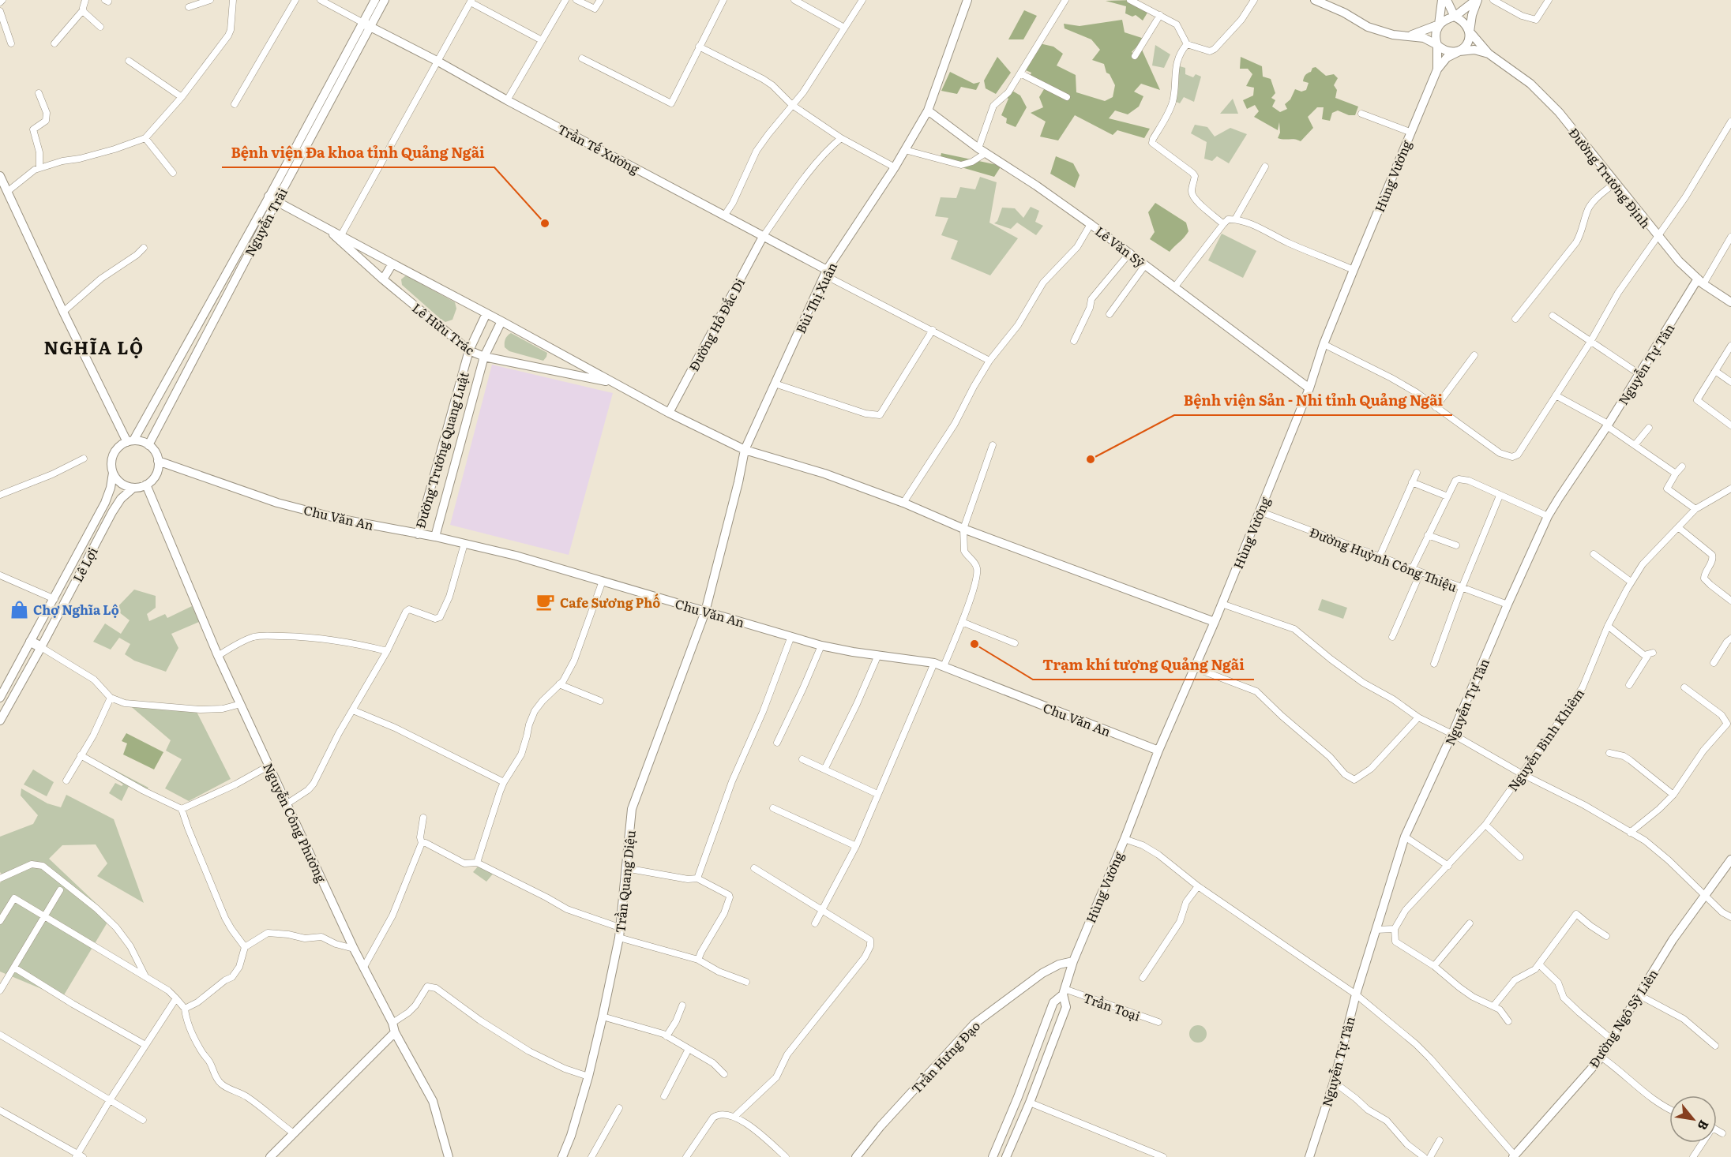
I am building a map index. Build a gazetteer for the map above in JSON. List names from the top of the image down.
{
  "streets": {
    "street": [
      "Trần Tế Xương",
      "Hùng Vương",
      "Đường Trương Định",
      "Nguyễn Trãi",
      "Lê Văn Sỹ",
      "Bùi Thị Xuân",
      "Đường Hồ Đắc Di",
      "Lê Hữu Trác",
      "Nguyễn Tự Tân",
      "Đường Trương Quang Luật",
      "Chu Văn An",
      "Đường Huỳnh Công Thiệu",
      "Lê Lợi",
      "Nguyễn Bình Khiêm",
      "Nguyễn Công Phương",
      "Trần Quang Diệu",
      "Trần Toại",
      "Đường Ngô Sỹ Liên",
      "Trần Hưng Đạo"
    ]
  },
  "crossings": [
    ["Trần Tế Xương", "Nguyễn Trãi"],
    ["Trần Tế Xương", "Bùi Thị Xuân"],
    ["Trần Tế Xương", "Đường Hồ Đắc Di"],
    ["Hùng Vương", "Lê Văn Sỹ"],
    ["Hùng Vương", "Lê Hữu Trác"],
    ["Hùng Vương", "Chu Văn An"],
    ["Hùng Vương", "Đường Huỳnh Công Thiệu"],
    ["Hùng Vương", "Trần Toại"],
    ["Hùng Vương", "Trần Hưng Đạo"],
    ["Đường Trương Định", "Nguyễn Tự Tân"],
    ["Nguyễn Trãi", "Lê Hữu Trác"],
    ["Nguyễn Trãi", "Chu Văn An"],
    ["Nguyễn Trãi", "Lê Lợi"],
    ["Nguyễn Trãi", "Nguyễn Công Phương"],
    ["Lê Văn Sỹ", "Bùi Thị Xuân"],
    ["Bùi Thị Xuân", "Lê Hữu Trác"],
    ["Bùi Thị Xuân", "Chu Văn An"],
    ["Bùi Thị Xuân", "Trần Quang Diệu"],
    ["Đường Hồ Đắc Di", "Lê Hữu Trác"],
    ["Lê Hữu Trác", "Đường Trương Quang Luật"],
    ["Nguyễn Tự Tân", "Đường Huỳnh Công Thiệu"],
    ["Đường Trương Quang Luật", "Chu Văn An"],
    ["Chu Văn An", "Lê Lợi"],
    ["Chu Văn An", "Nguyễn Công Phương"],
    ["Chu Văn An", "Trần Quang Diệu"],
    ["Lê Lợi", "Nguyễn Công Phương"]
  ],
  "districts": ["NGHĨA LỘ"],
  "places": {
    "other": ["Bệnh viện Đa khoa tỉnh Quảng Ngãi", "Bệnh viện Sản - Nhi tỉnh Quảng Ngãi", "Trạm khí tượng Quảng Ngãi"],
    "cafe": ["Cafe Sương Phố"],
    "shop": ["Chợ Nghĩa Lộ"]
  },
  "north": "bottom right"
}
